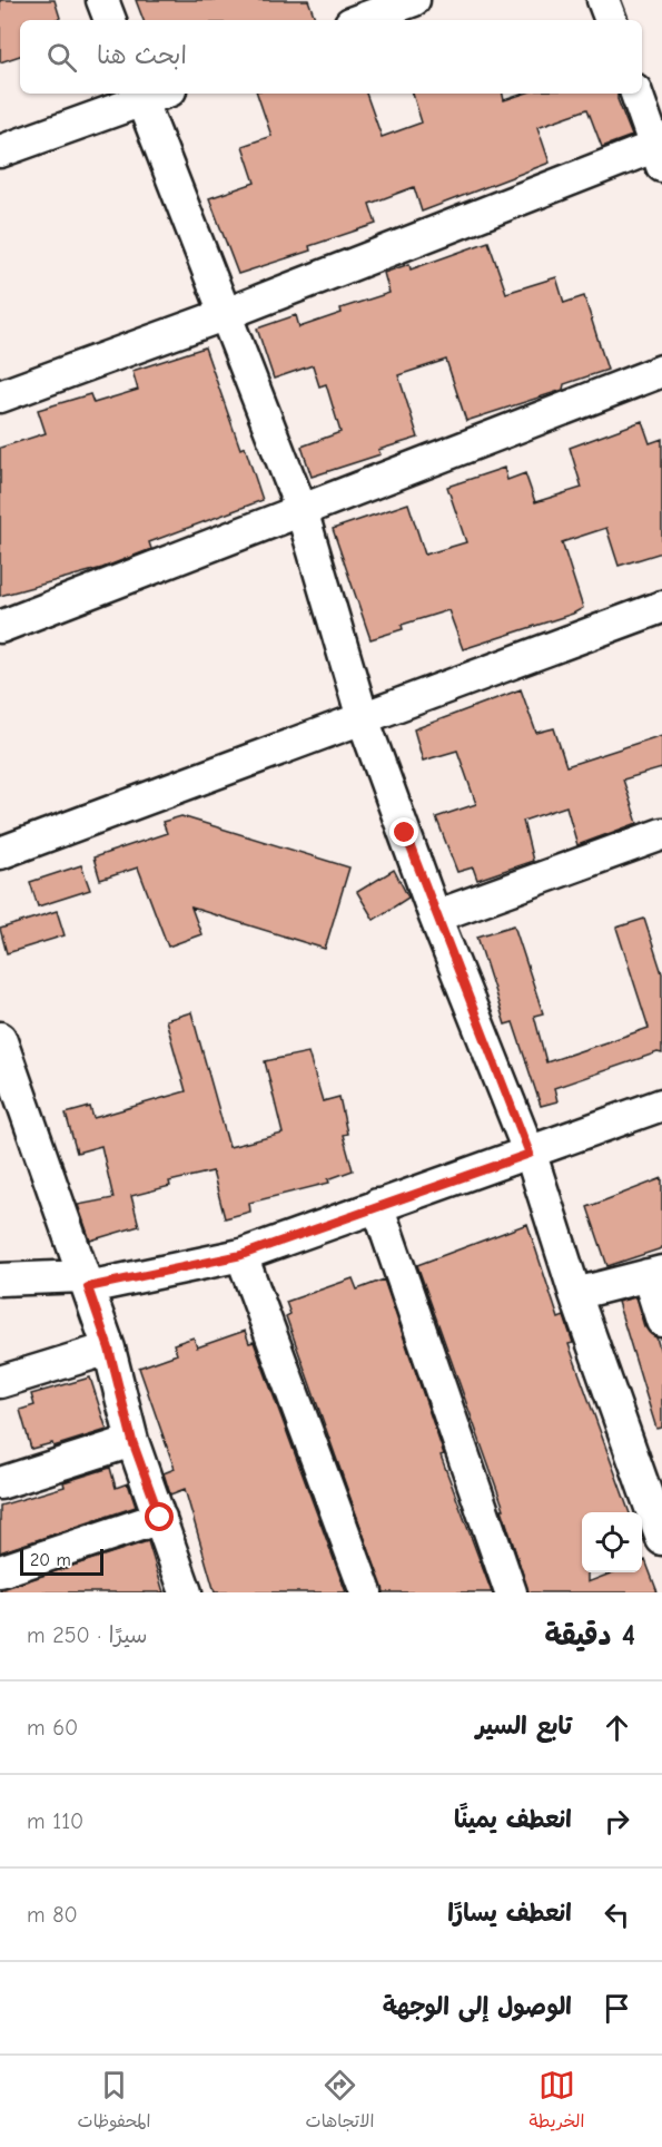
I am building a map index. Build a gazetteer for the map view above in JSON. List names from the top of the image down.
{
  "scale_bar": "20 m",
  "page": {
    "search": "ابحث هنا",
    "scale": "20 m",
    "heading": ["4 دقيقة", "سيرًا · 250 m"],
    "list": [
      ["تابع السير", "60 m"],
      ["انعطف يمينًا", "110 m"],
      ["انعطف يسارًا", "80 m"],
      "الوصول إلى الوجهة"
    ],
    "nav": ["الخريطة", "الاتجاهات", "المحفوظات"]
  }
}
